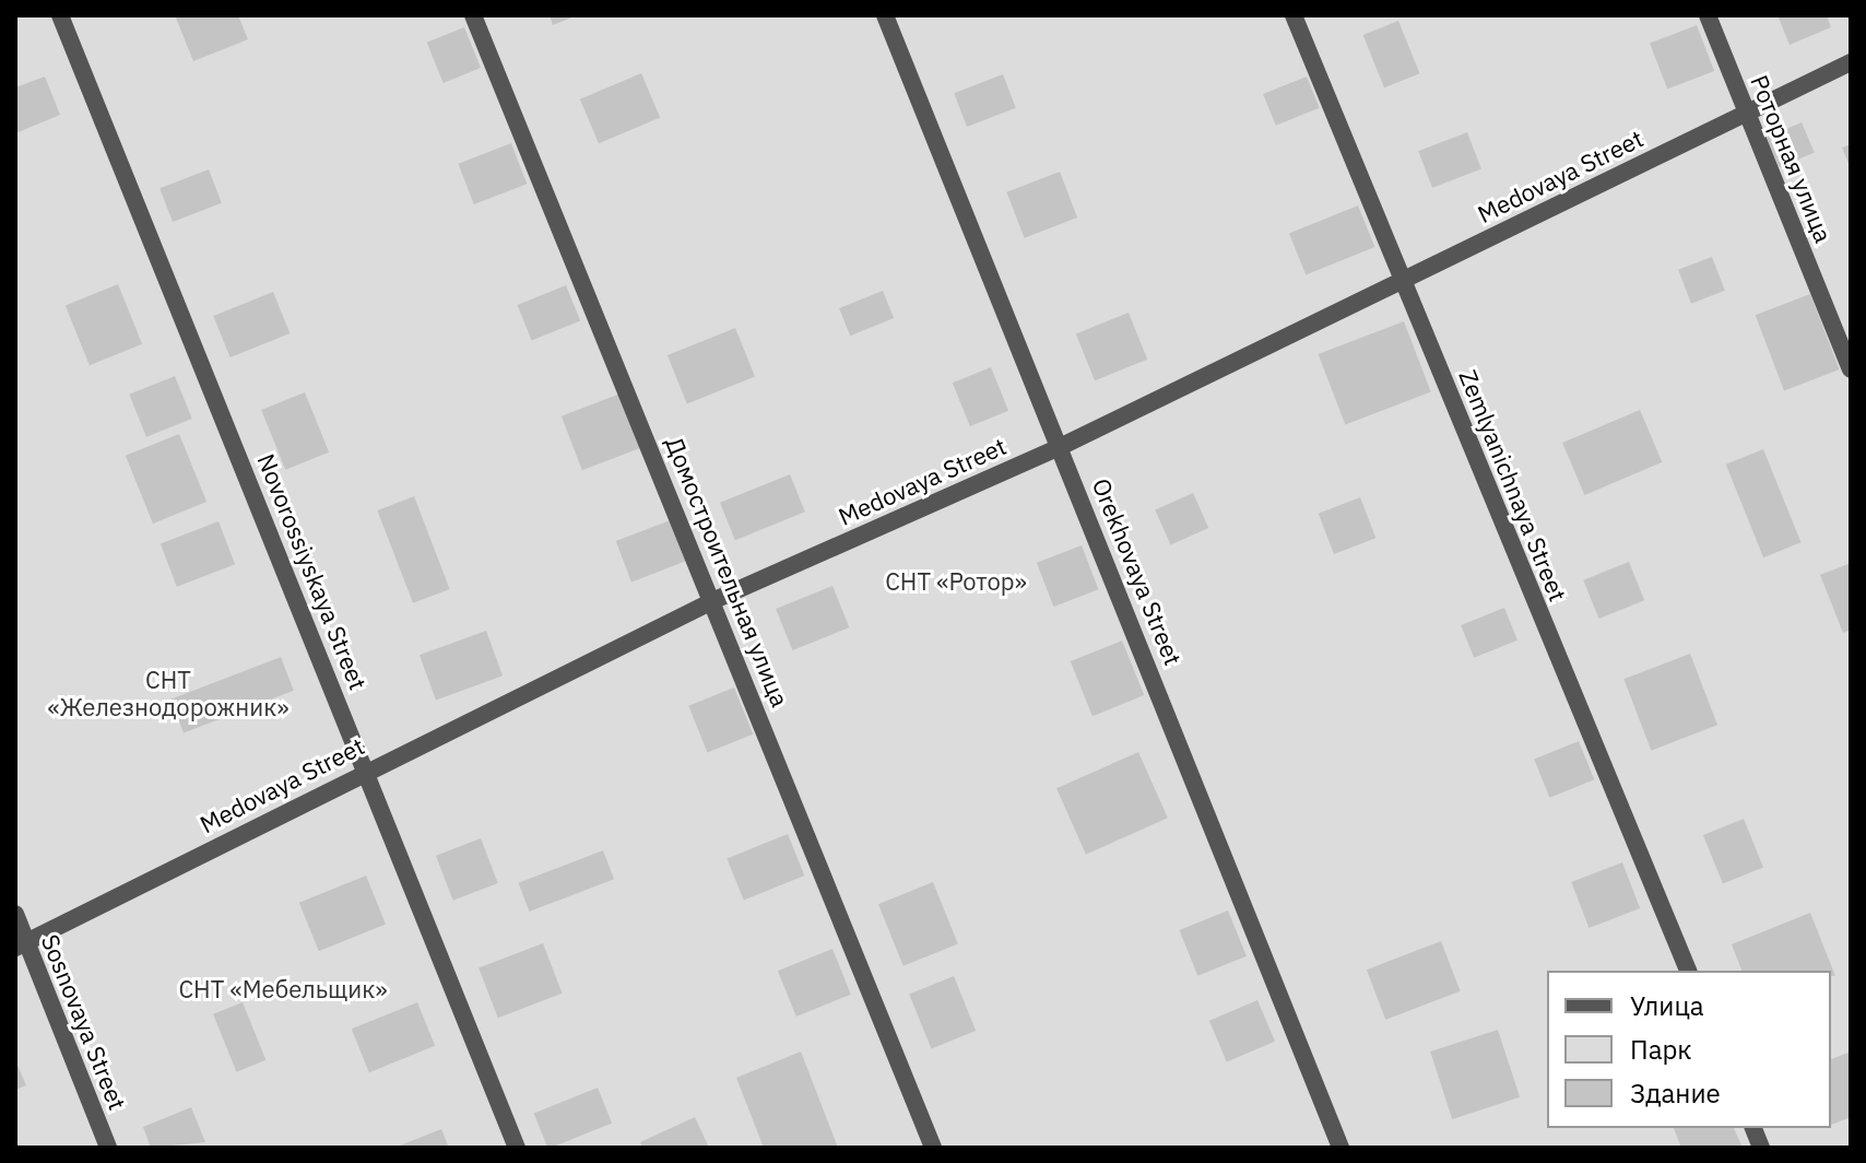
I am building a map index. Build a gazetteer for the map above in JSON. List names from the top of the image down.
{
  "streets": {
    "street": [
      "Роторная улица",
      "Medovaya Street",
      "Zemlyanichnaya Street",
      "Novorossiyskaya Street",
      "Домостроительная улица",
      "Orekhovaya Street",
      "Sosnovaya Street"
    ]
  },
  "crossings": [
    ["Роторная улица", "Medovaya Street"],
    ["Medovaya Street", "Zemlyanichnaya Street"],
    ["Medovaya Street", "Novorossiyskaya Street"],
    ["Medovaya Street", "Домостроительная улица"],
    ["Medovaya Street", "Orekhovaya Street"],
    ["Medovaya Street", "Sosnovaya Street"]
  ],
  "parks": ["СНТ «Ротор»", "СНТ «Железнодорожник»", "СНТ «Мебельщик»"],
  "legend": ["Улица", "Парк", "Здание"]
}
